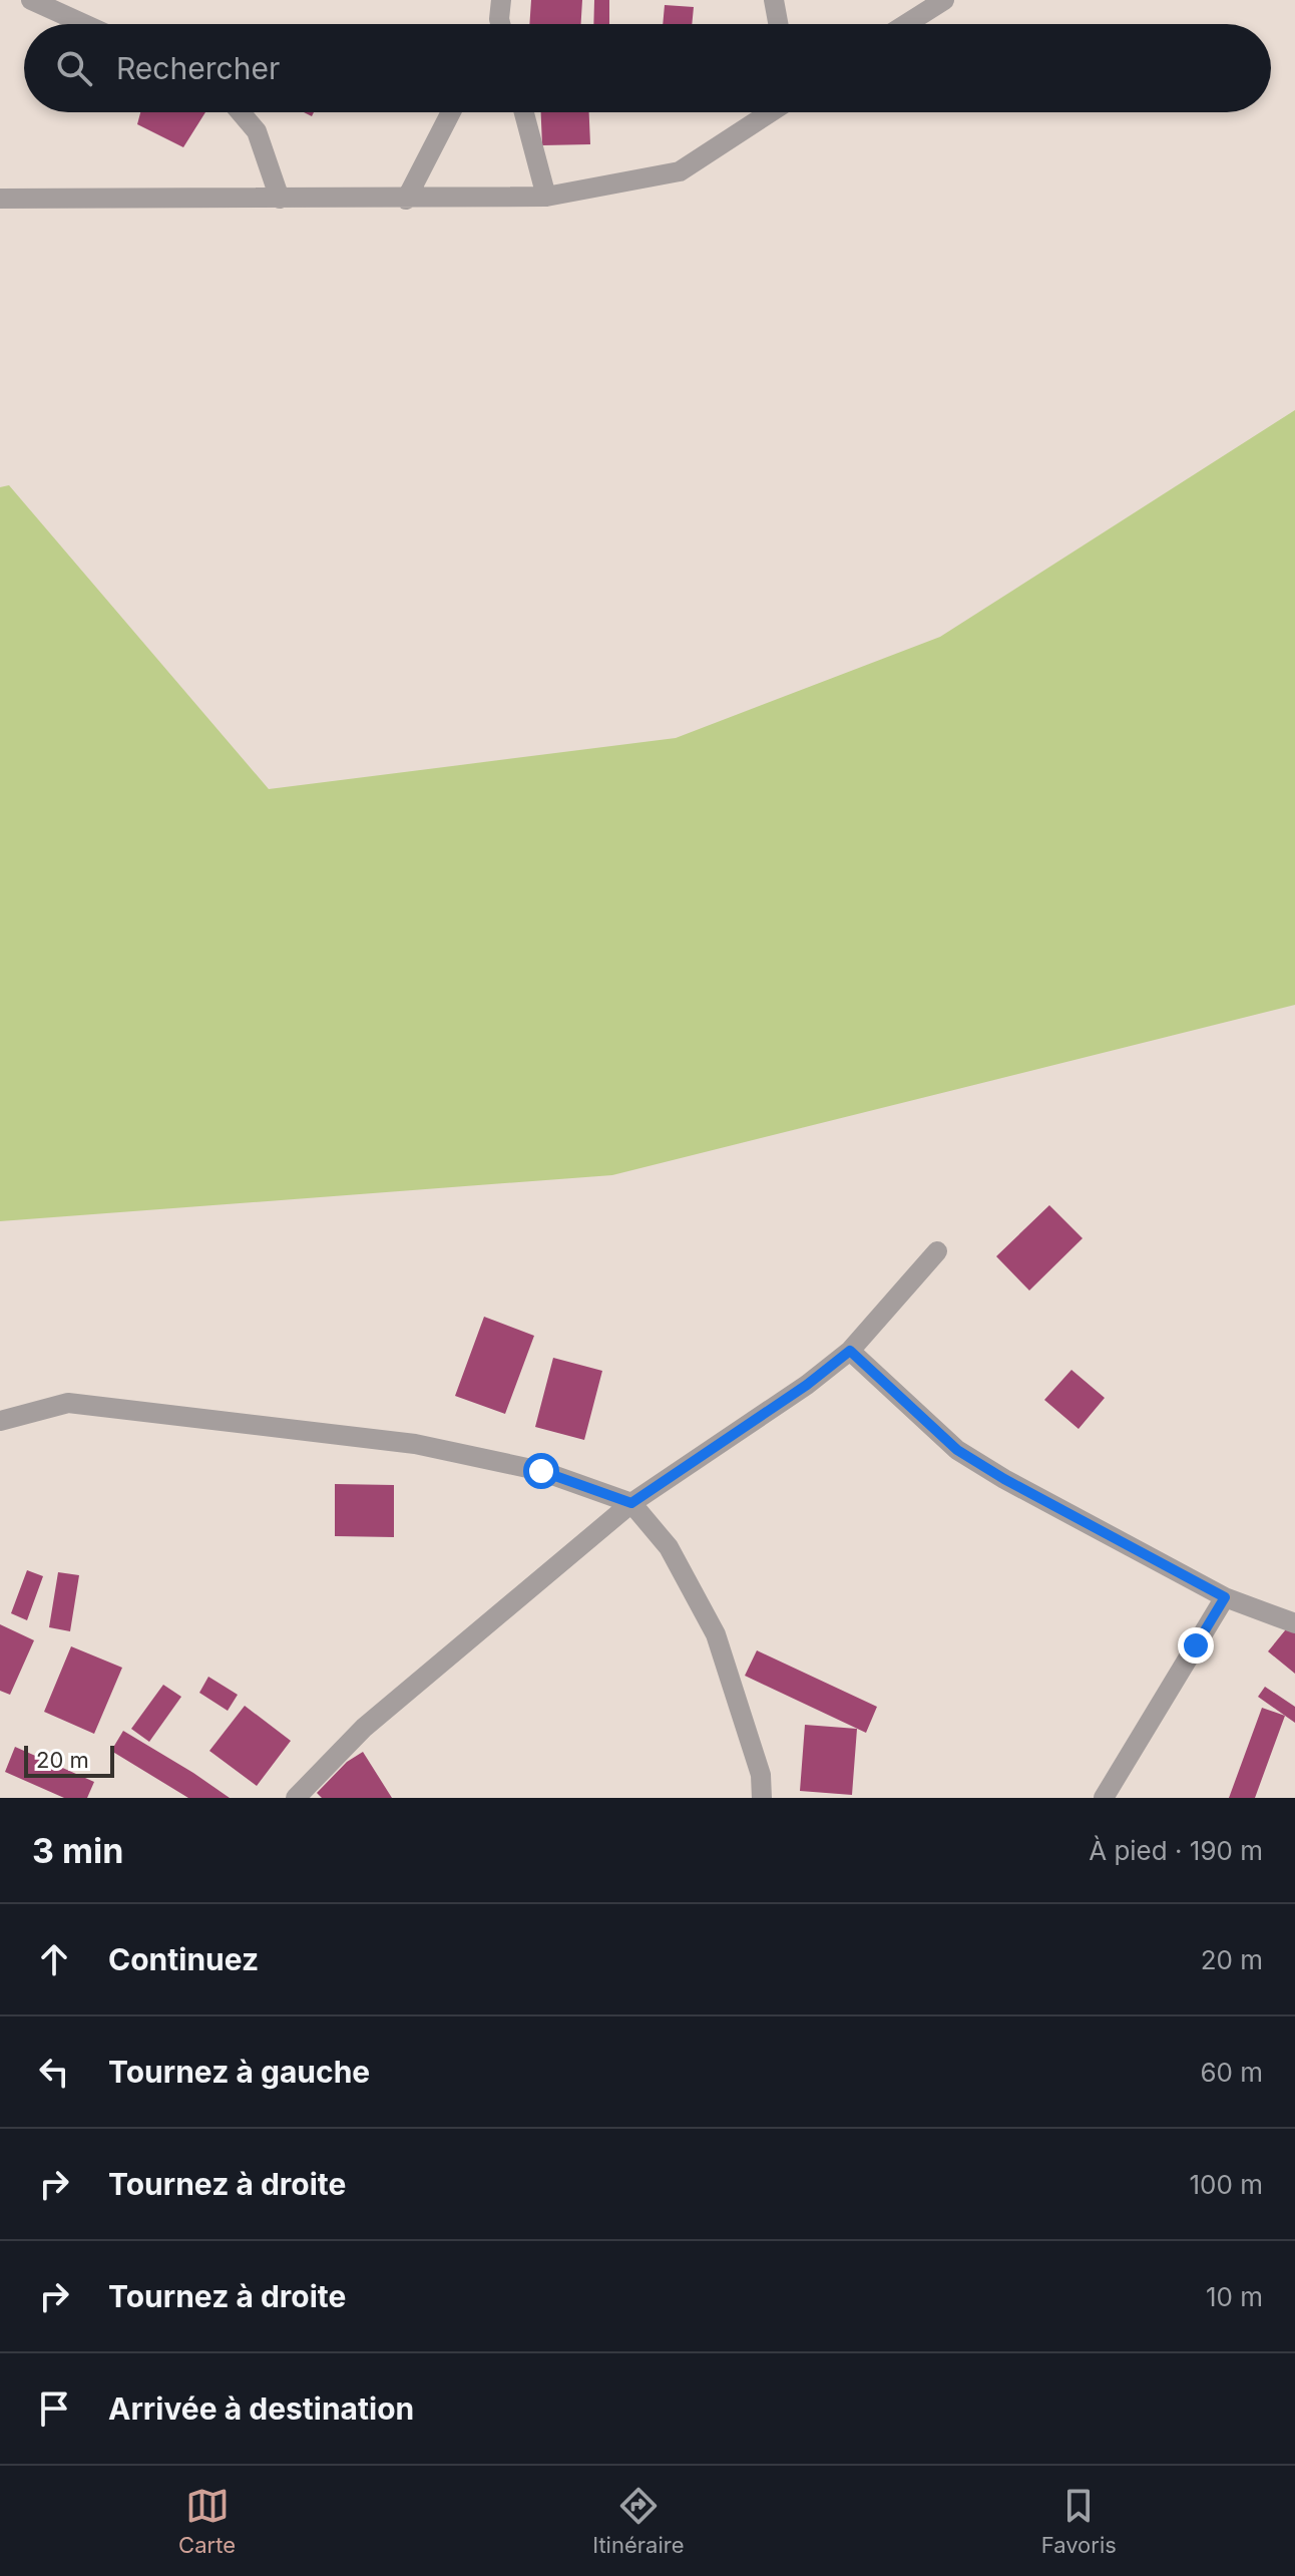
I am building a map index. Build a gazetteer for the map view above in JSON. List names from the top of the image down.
{
  "scale_bar": "20 m",
  "page": {
    "search": "Rechercher",
    "scale": "20 m",
    "heading": ["3 min", "À pied · 190 m"],
    "list": [
      ["Continuez", "20 m"],
      ["Tournez à gauche", "60 m"],
      ["Tournez à droite", "100 m"],
      ["Tournez à droite", "10 m"],
      "Arrivée à destination"
    ],
    "nav": ["Carte", "Itinéraire", "Favoris"]
  }
}
